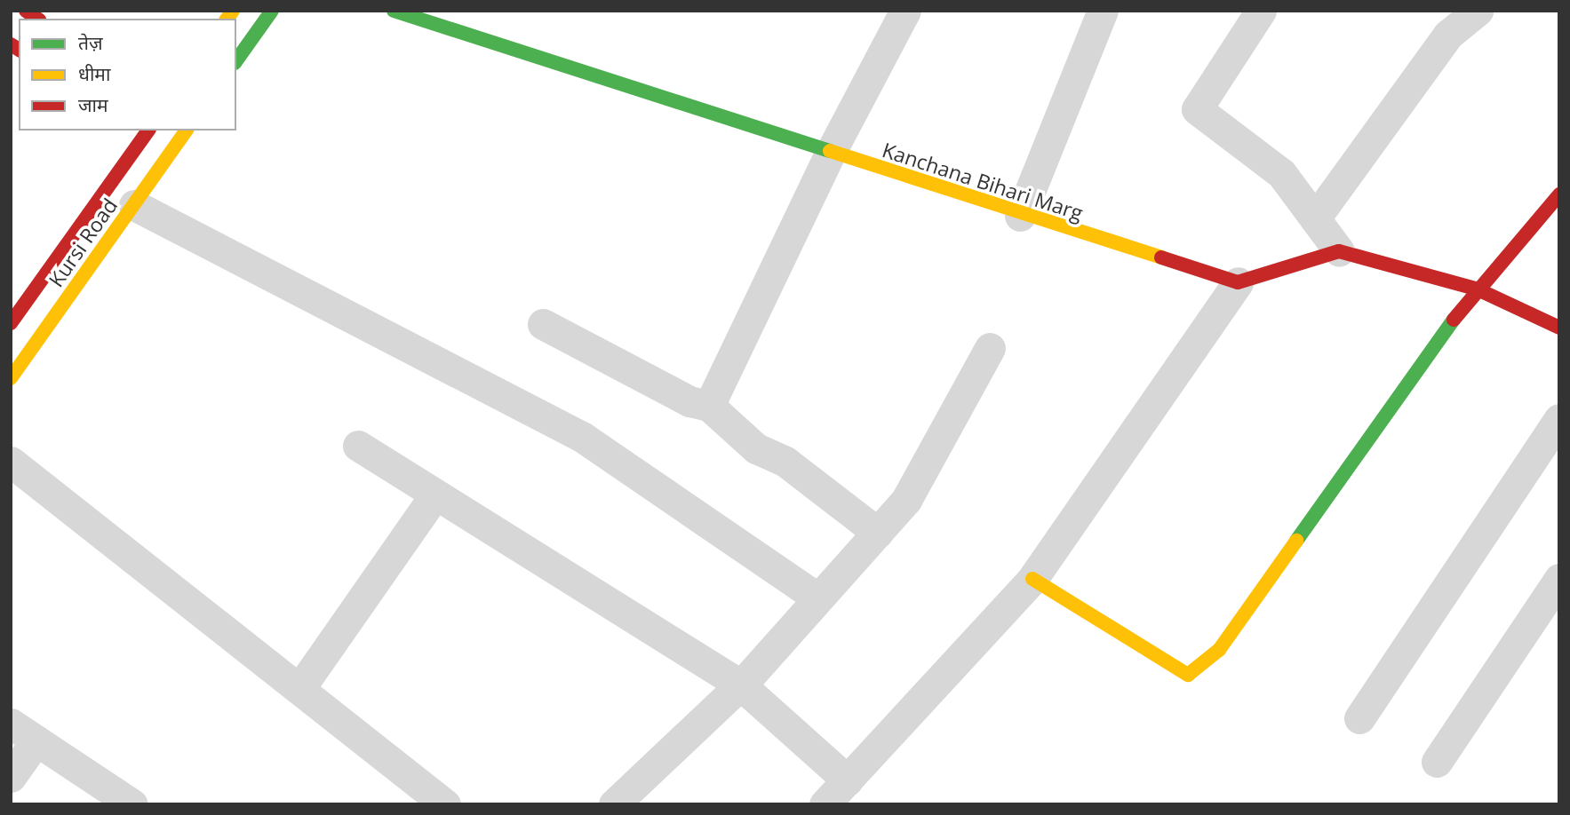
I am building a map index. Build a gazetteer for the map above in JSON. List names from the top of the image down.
{
  "streets": {
    "street": ["Kanchana Bihari Marg", "Kursi Road"]
  },
  "legend": ["तेज़", "धीमा", "जाम"]
}
